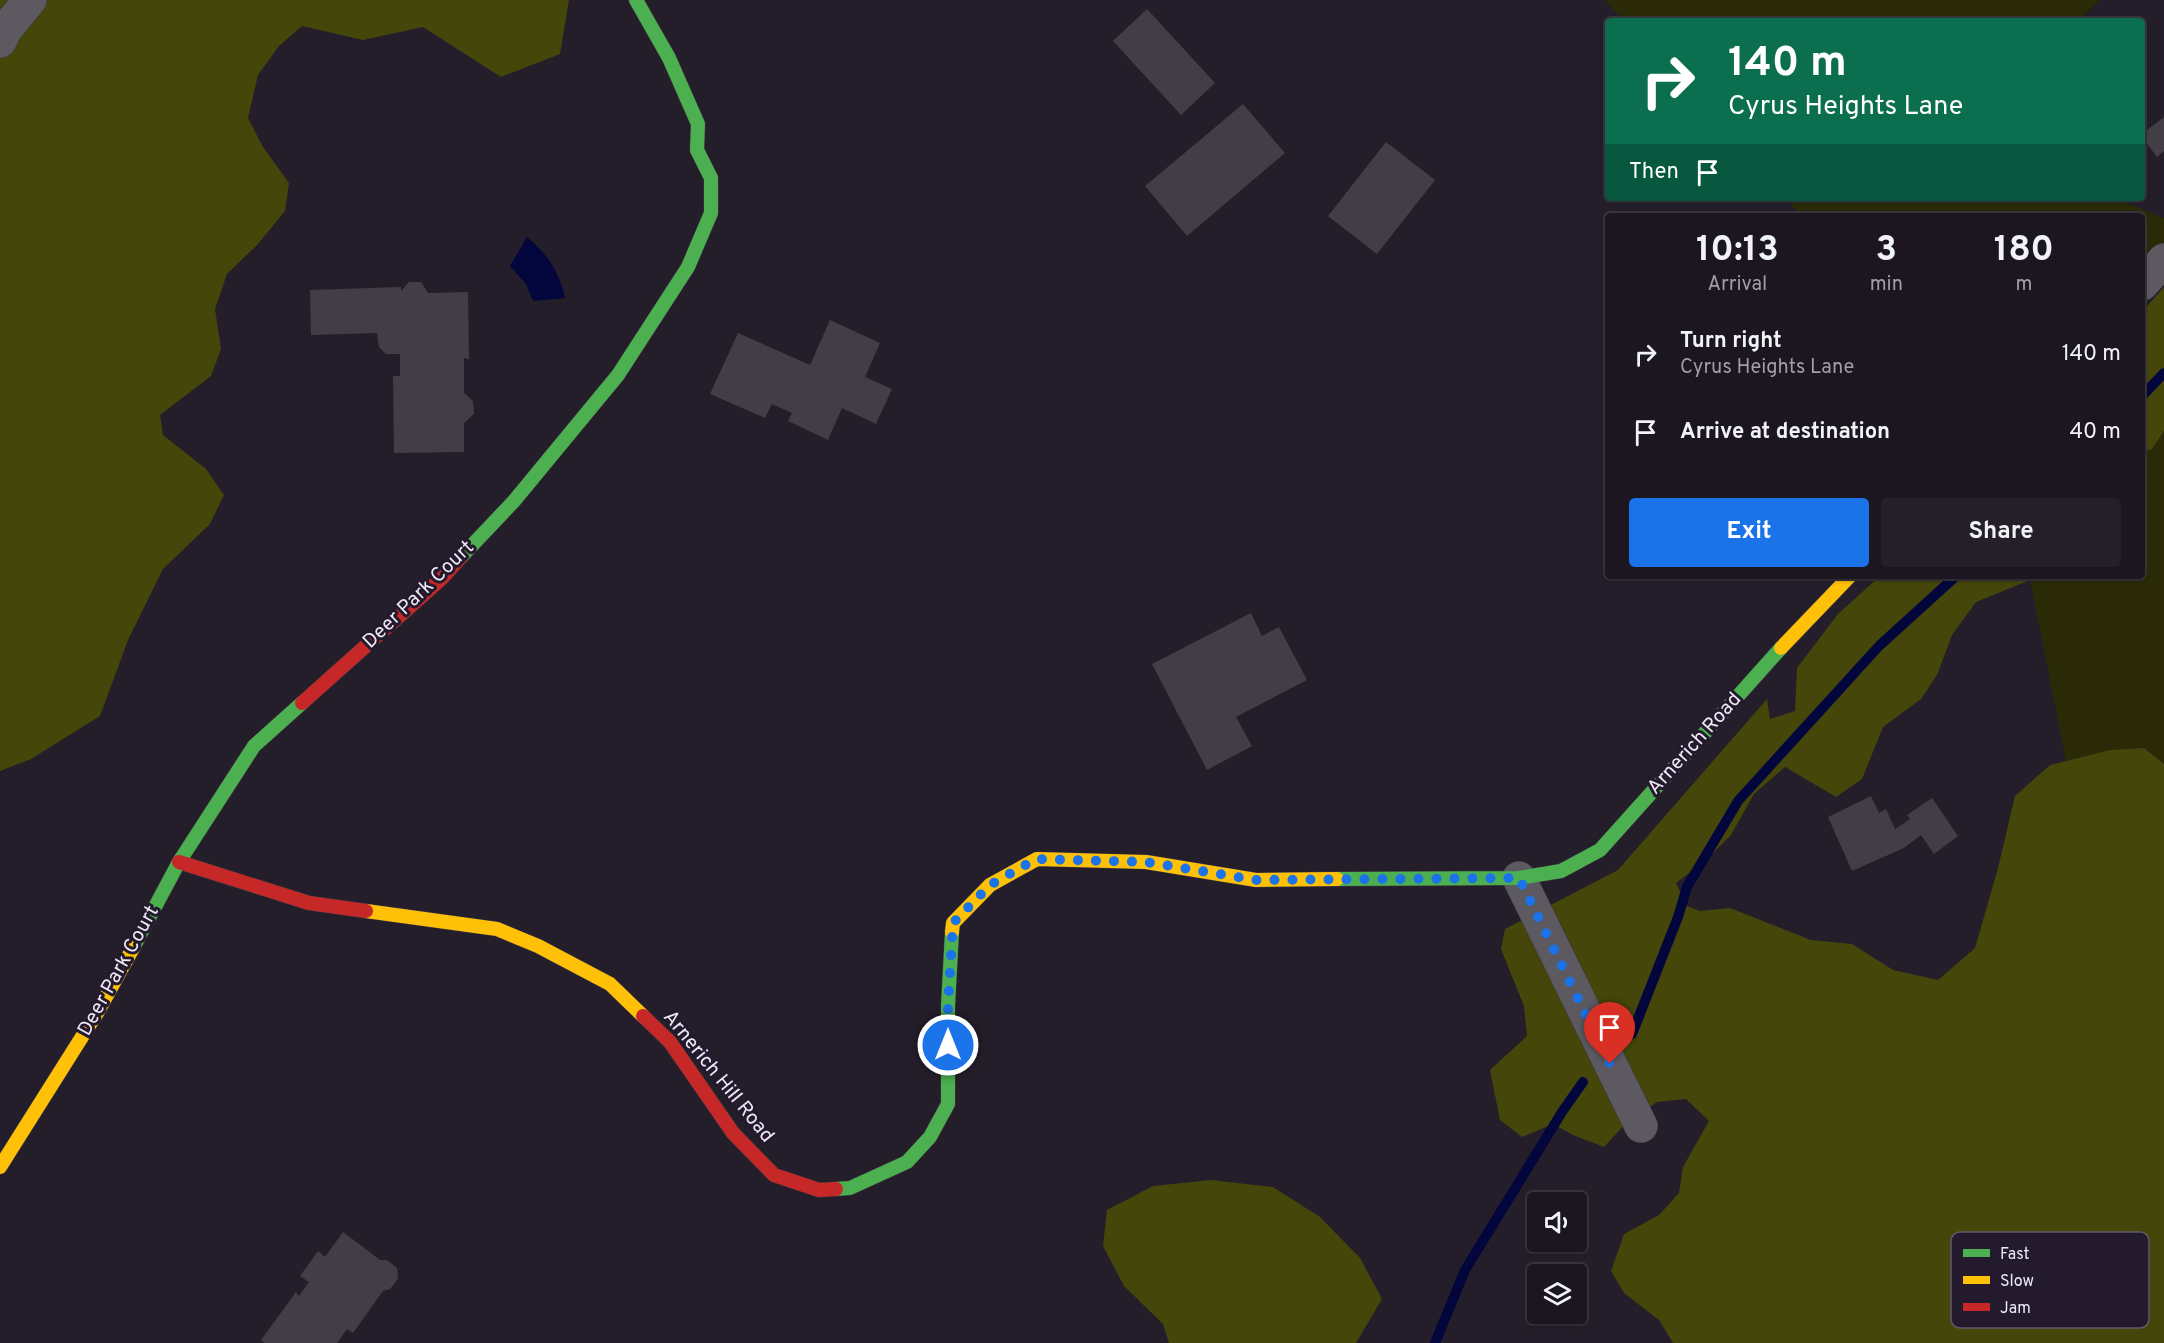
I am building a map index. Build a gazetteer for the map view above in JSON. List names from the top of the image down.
{
  "streets": {
    "street": ["Deer Park Court", "Arnerich Road", "Arnerich Hill Road"]
  },
  "crossings": [
    ["Deer Park Court", "Arnerich Hill Road"],
    ["Arnerich Road", "Arnerich Hill Road"]
  ],
  "legend": ["Fast", "Slow", "Jam"],
  "page": {
    "turn": ["140 m", "Cyrus Heights Lane"],
    "then": "Then",
    "eta": [
      "10:13",
      "Arrival",
      "3",
      "min",
      "180",
      "m"
    ],
    "list": [
      {
        "name": "Turn right",
        "note": "Cyrus Heights Lane",
        "value": "140 m"
      },
      {
        "name": "Arrive at destination",
        "value": "40 m"
      }
    ],
    "buttons": ["Exit", "Share"]
  }
}
